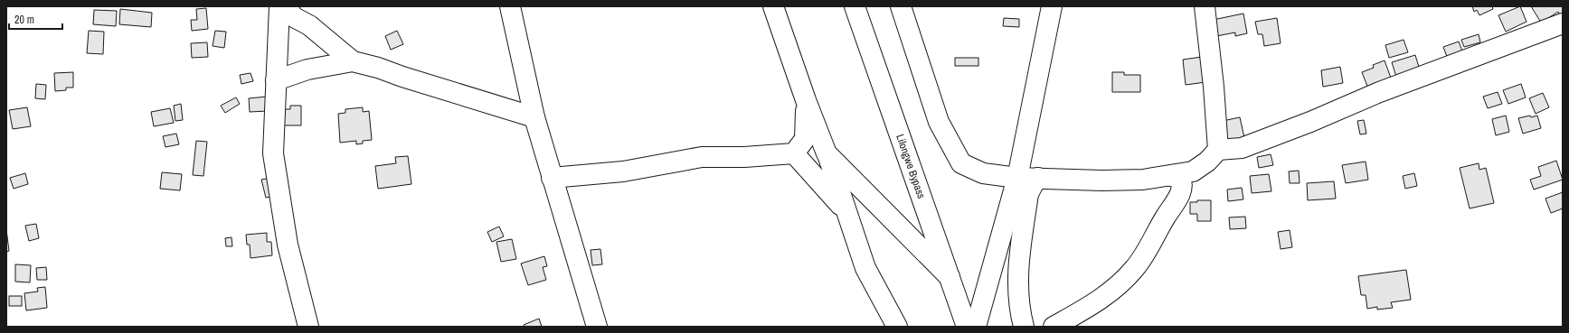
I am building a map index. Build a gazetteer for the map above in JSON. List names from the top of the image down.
{
  "streets": {
    "street": ["Lilongwe Bypass"]
  },
  "scale_bar": "20 m"
}
